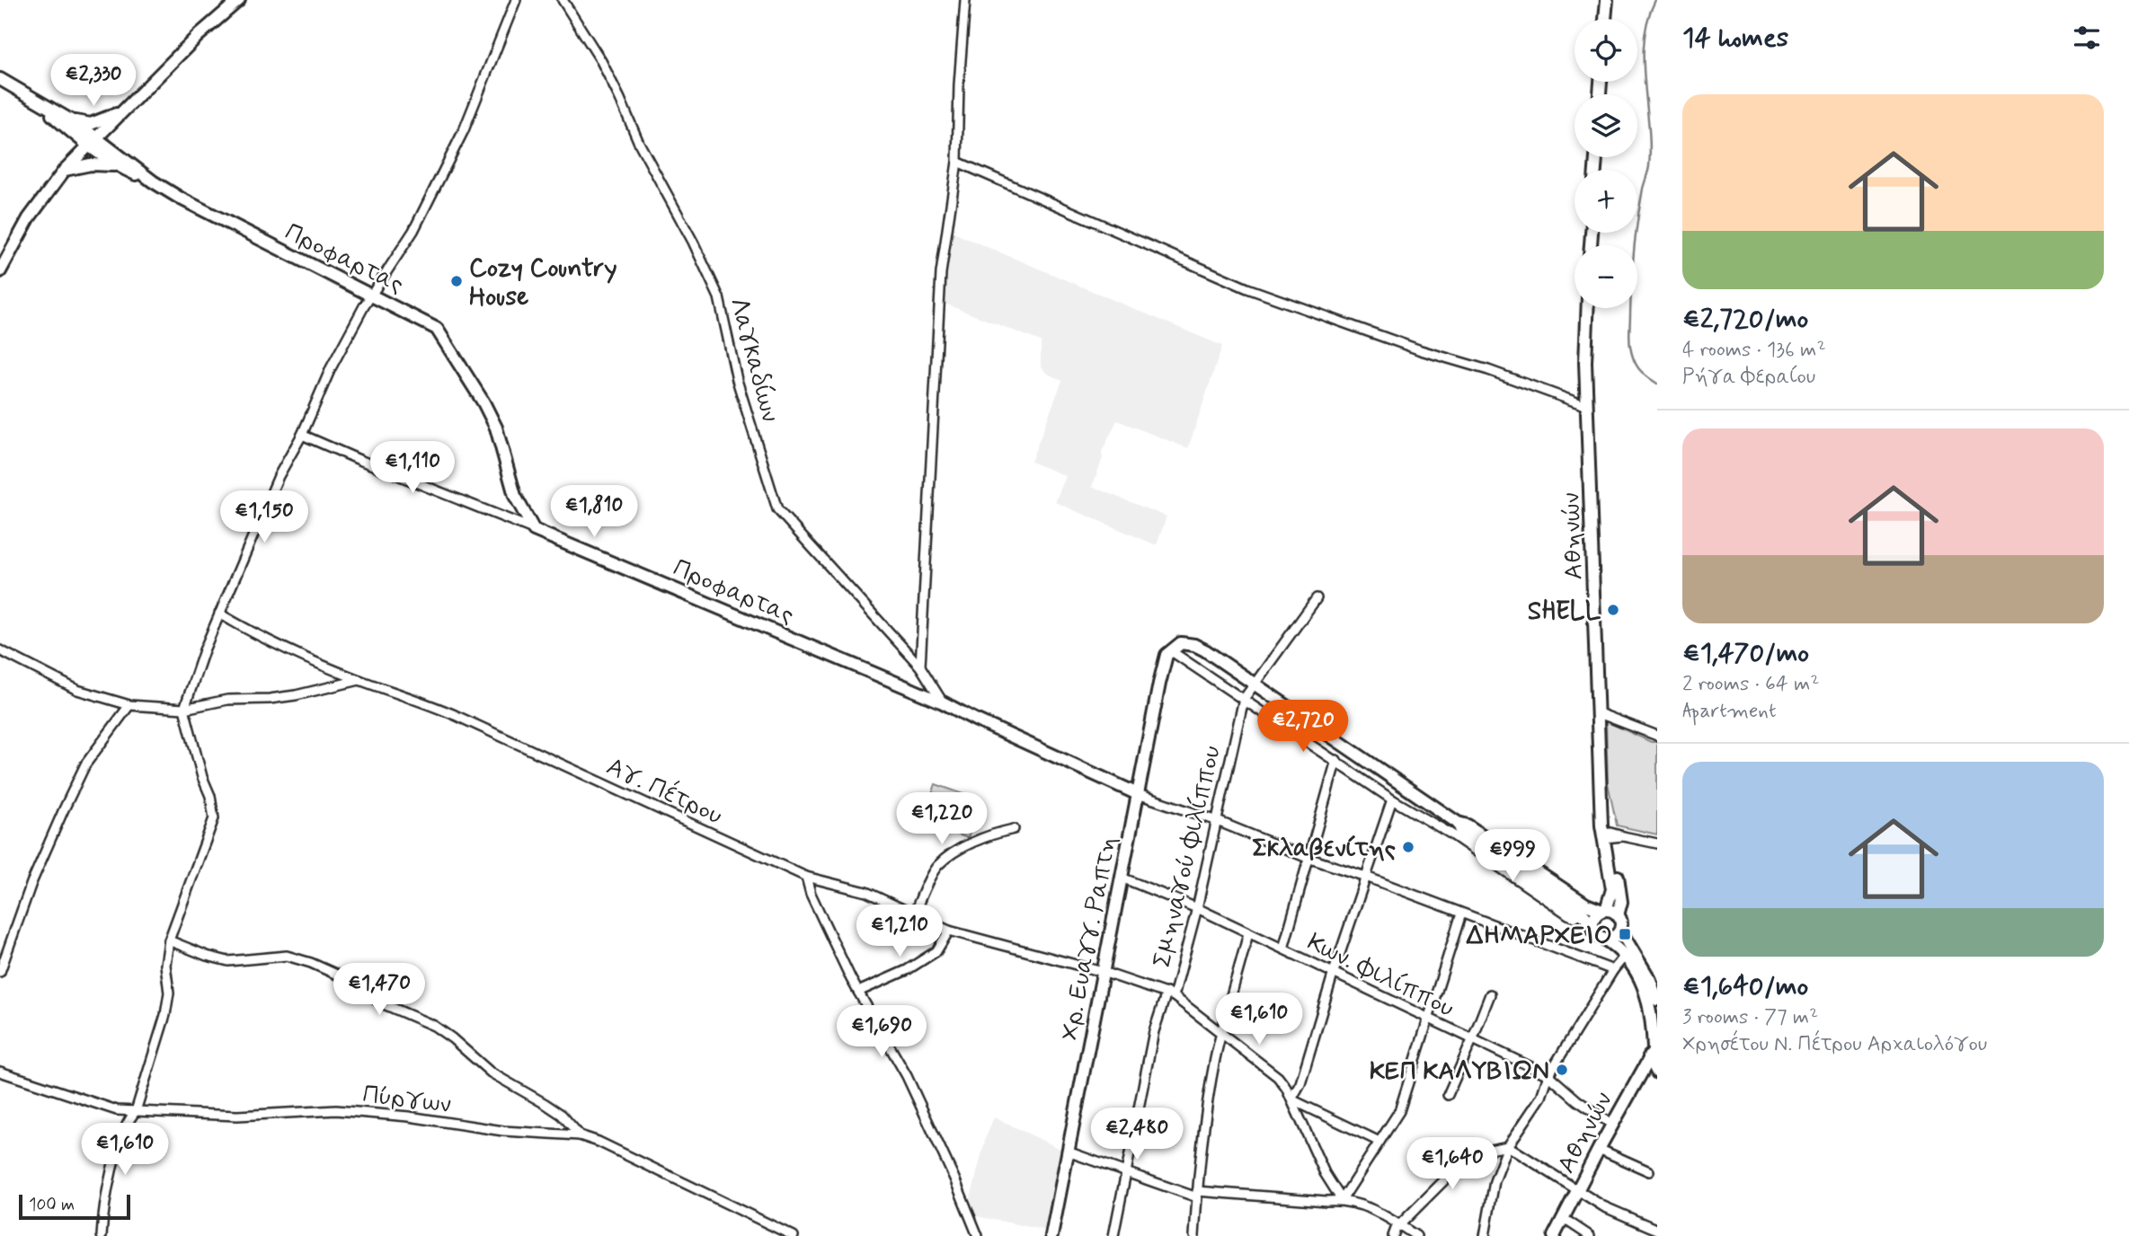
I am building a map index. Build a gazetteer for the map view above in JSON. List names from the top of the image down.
{
  "streets": {
    "street": [
      "Προφαρτας",
      "Λαγκαδίων",
      "Αθηνών",
      "Αγ. Πέτρου",
      "Σμηναγού Φιλίππου",
      "Χρ. Ευαγγ. Ραπτη",
      "Κων. Φιλίππου",
      "Πύργων"
    ]
  },
  "crossings": [
    ["Προφαρτας", "Λαγκαδίων"],
    ["Προφαρτας", "Χρ. Ευαγγ. Ραπτη"],
    ["Αθηνών", "Κων. Φιλίππου"],
    ["Αγ. Πέτρου", "Σμηναγού Φιλίππου"],
    ["Αγ. Πέτρου", "Χρ. Ευαγγ. Ραπτη"],
    ["Σμηναγού Φιλίππου", "Κων. Φιλίππου"],
    ["Χρ. Ευαγγ. Ραπτη", "Κων. Φιλίππου"]
  ],
  "places": {
    "other": [
      "Cozy Country House",
      "SHELL",
      "Σκλαβενίτης",
      "ΚΕΠ ΚΑΛΥΒΙΩΝ"
    ],
    "transit": ["ΔΗΜΑΡΧΕΙΟ"]
  },
  "scale_bar": "100 m",
  "page": {
    "heading": "14 homes",
    "map_buttons": ["+", "−"],
    "price": [
      "€2,330",
      "€1,110",
      "€1,810",
      "€1,150",
      "€2,720",
      "€1,220",
      "€999",
      "€1,210",
      "€1,470",
      "€1,610",
      "€1,690",
      "€2,480",
      "€1,610",
      "€1,640"
    ],
    "list": [
      {
        "name": "€2,720/mo",
        "note": "4 rooms · 136 m² · Ρήγα Φεραίου"
      },
      {
        "name": "€1,470/mo",
        "note": "2 rooms · 64 m² · Apartment"
      },
      {
        "name": "€1,640/mo",
        "note": "3 rooms · 77 m² · Χρησέτου Ν. Πέτρου Αρχαιολόγου"
      }
    ],
    "scale": "100 m"
  }
}
